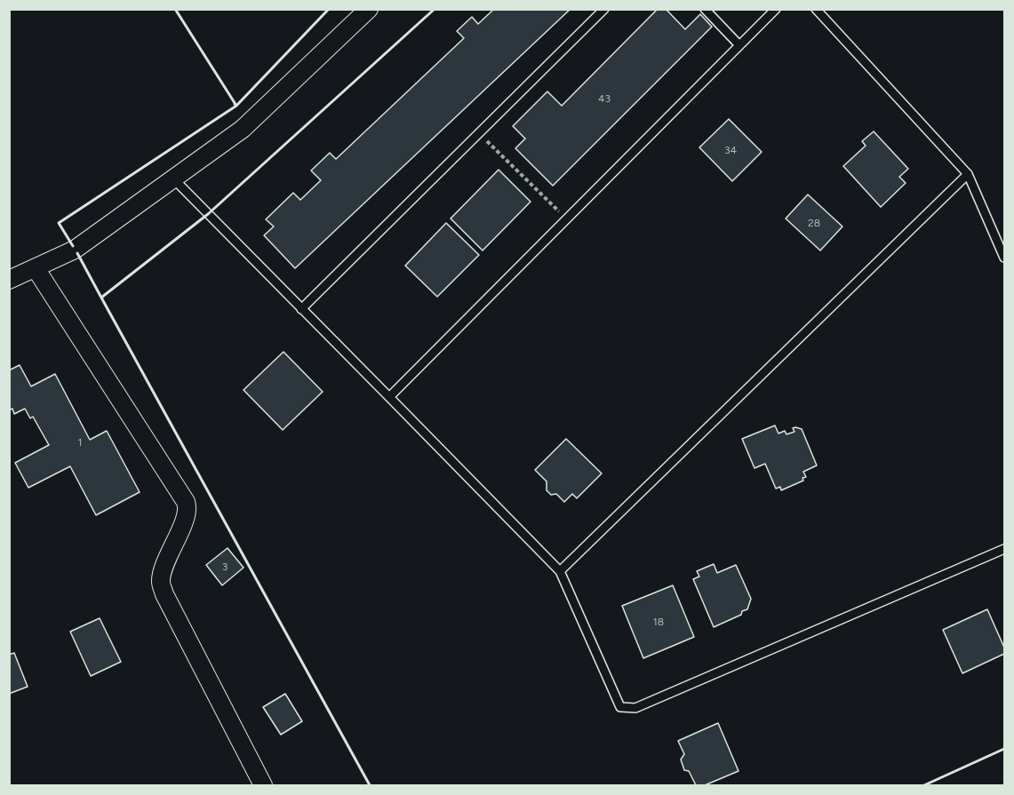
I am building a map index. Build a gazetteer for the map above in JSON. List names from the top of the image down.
{
  "house_numbers": [
    "43",
    "34",
    "28",
    "1",
    "3",
    "18"
  ]
}
